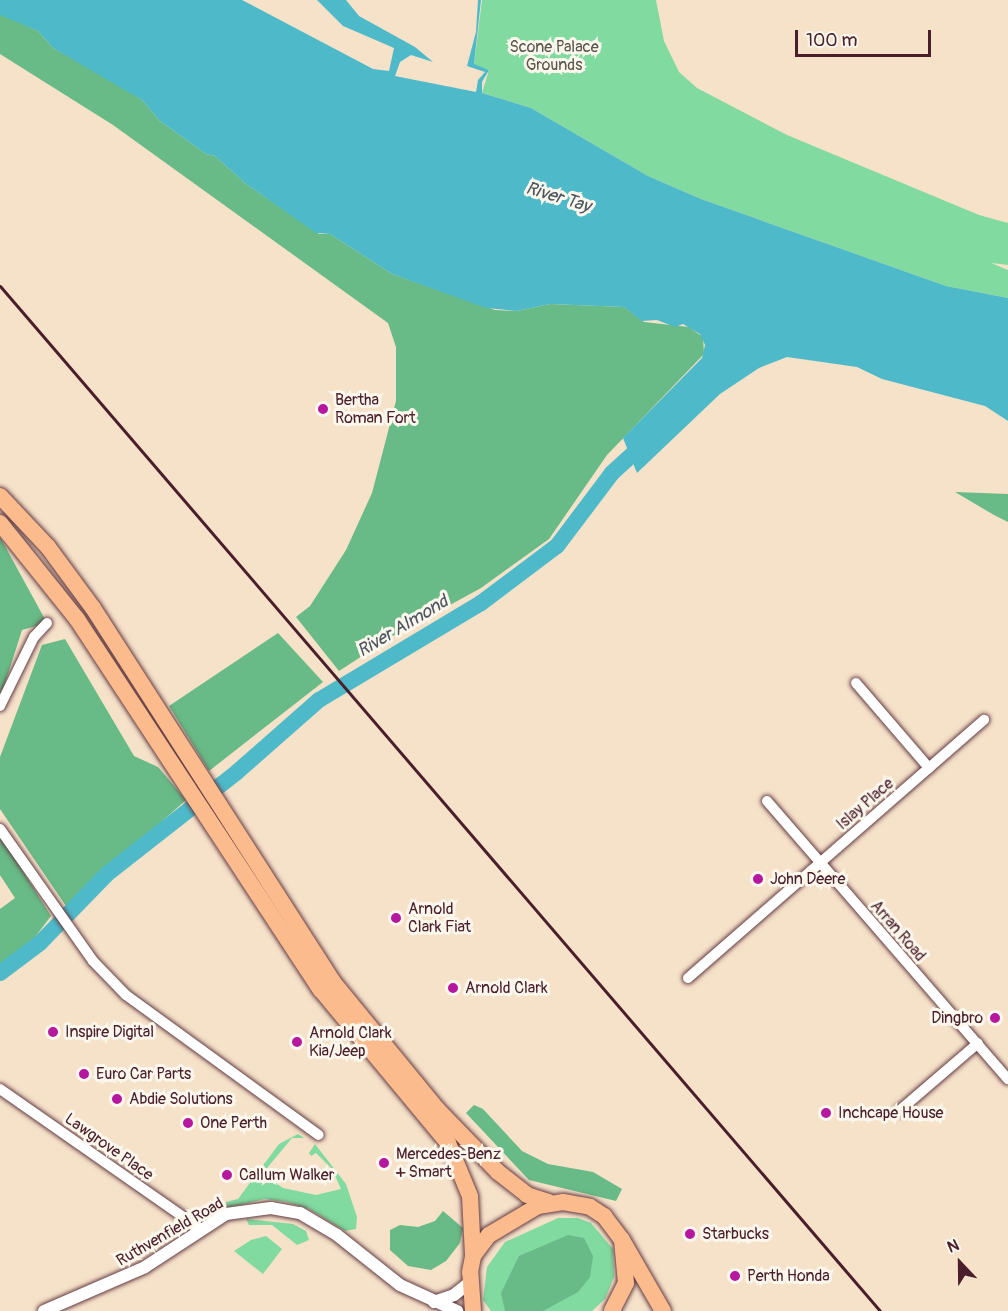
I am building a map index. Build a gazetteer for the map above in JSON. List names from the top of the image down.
{
  "streets": {
    "street": [
      "Islay Place",
      "Arran Road",
      "Lawgrove Place",
      "Ruthvenfield Road"
    ]
  },
  "crossings": [
    ["Islay Place", "Arran Road"],
    ["Lawgrove Place", "Ruthvenfield Road"]
  ],
  "water": ["River Tay", "River Almond"],
  "parks": ["Scone Palace Grounds"],
  "places": [
    "Bertha Roman Fort",
    "John Deere",
    "Arnold Clark Fiat",
    "Arnold Clark",
    "Dingbro",
    "Inspire Digital",
    "Arnold Clark Kia/Jeep",
    "Euro Car Parts",
    "Abdie Solutions",
    "Inchcape House",
    "One Perth",
    "Mercedes-Benz + Smart",
    "Callum Walker",
    "Starbucks",
    "Perth Honda"
  ],
  "scale_bar": "100 m",
  "north": "top"
}
